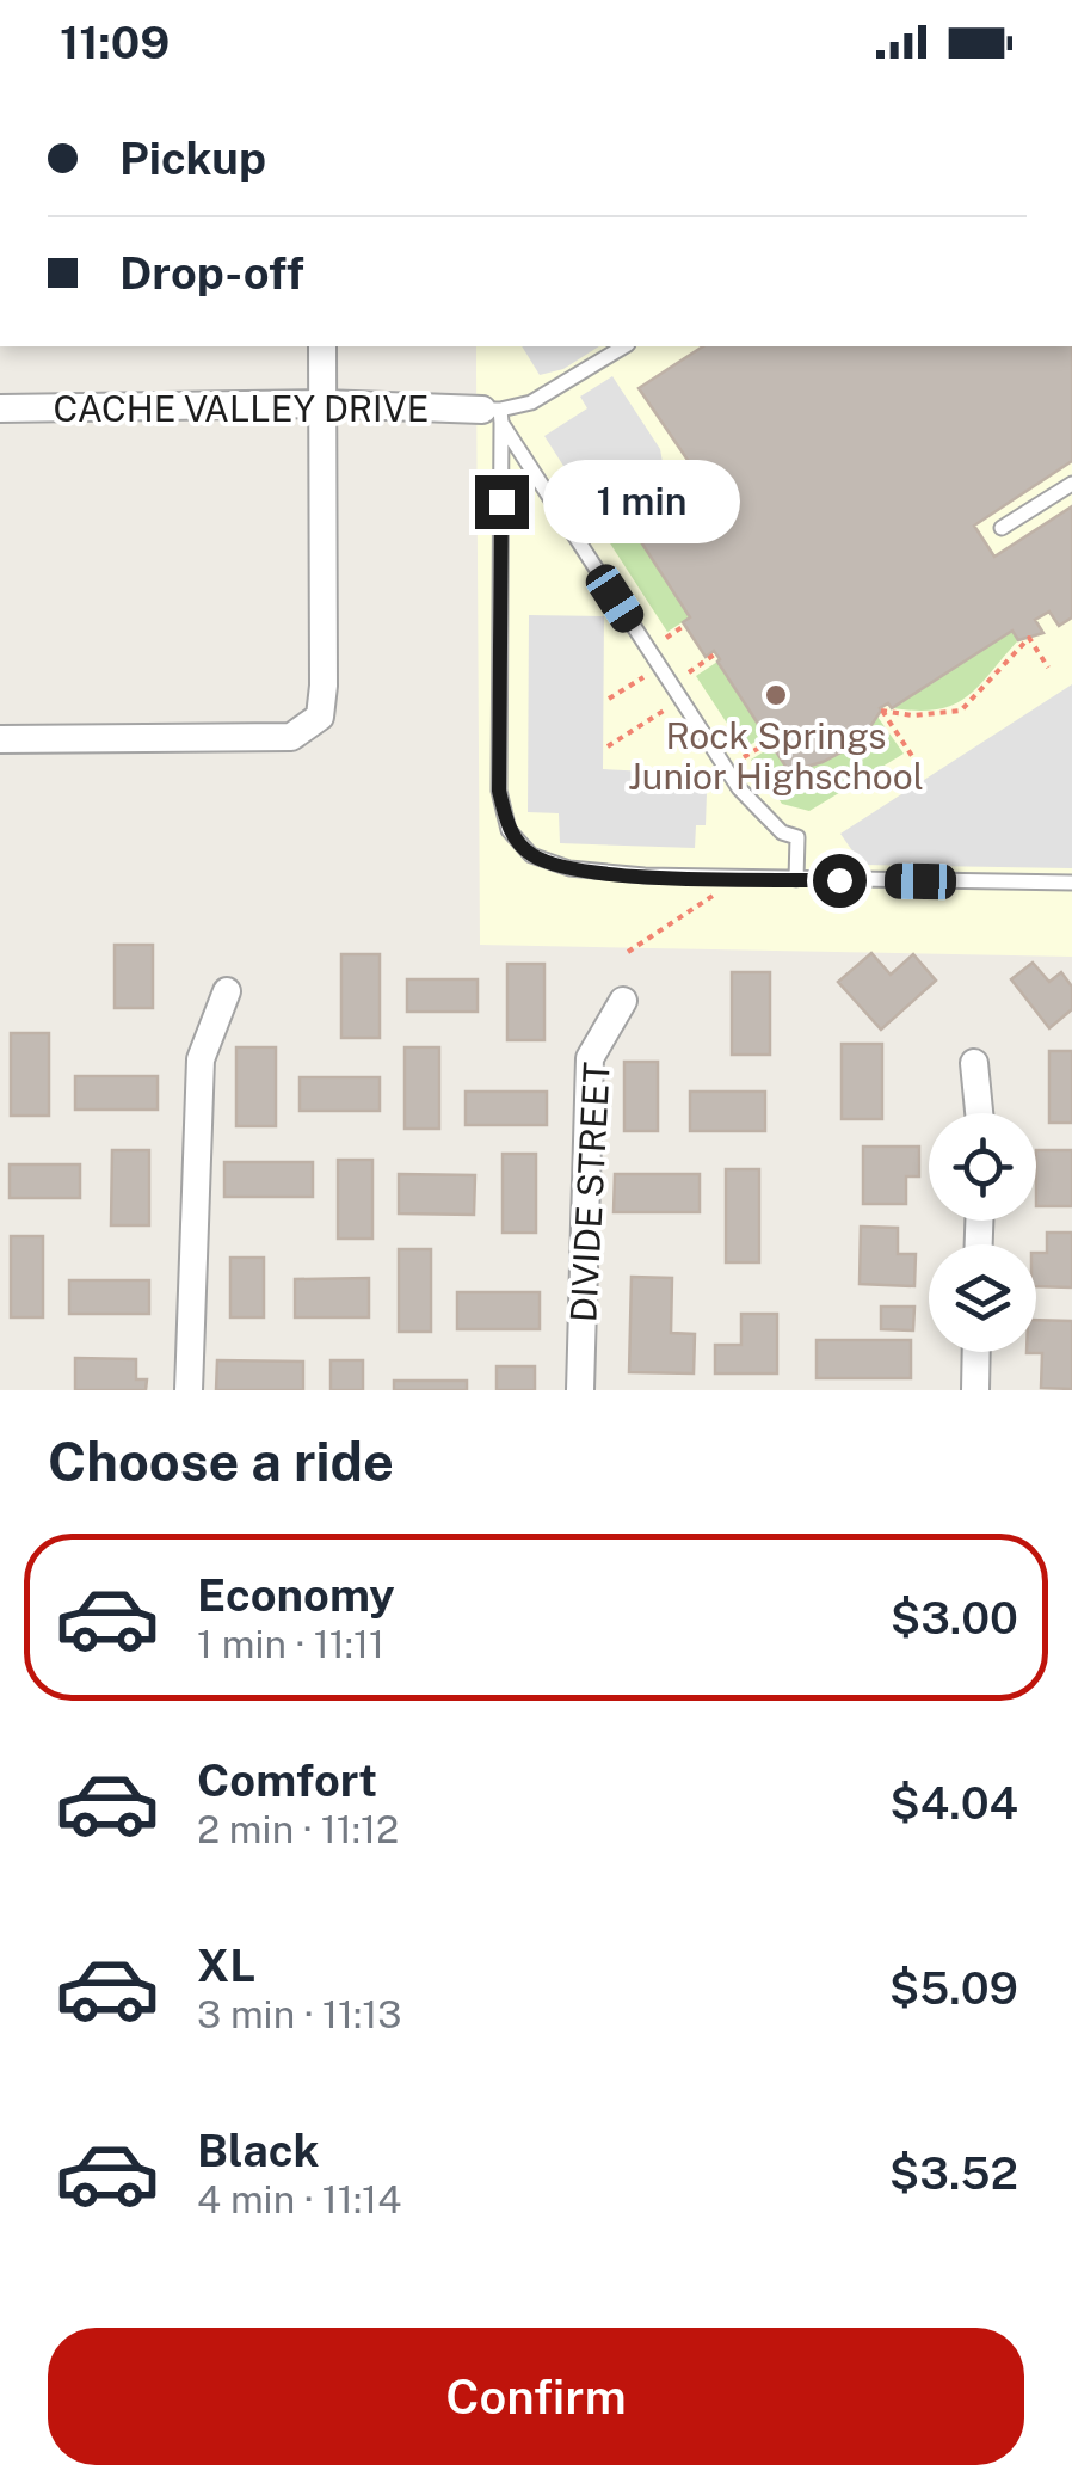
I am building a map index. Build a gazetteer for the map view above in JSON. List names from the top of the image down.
{
  "streets": {
    "street": ["CACHE VALLEY DRIVE", "DIVIDE STREET"]
  },
  "places": ["Rock Springs Junior Highschool"],
  "page": {
    "status": "11:09",
    "banner": ["Pickup", "Drop-off"],
    "bubble": "1 min",
    "heading": "Choose a ride",
    "list": [
      {
        "name": "Economy",
        "note": "1 min · 11:11",
        "value": "$3.00"
      },
      {
        "name": "Comfort",
        "note": "2 min · 11:12",
        "value": "$4.04"
      },
      {
        "name": "XL",
        "note": "3 min · 11:13",
        "value": "$5.09"
      },
      {
        "name": "Black",
        "note": "4 min · 11:14",
        "value": "$3.52"
      }
    ],
    "buttons": "Confirm"
  }
}
